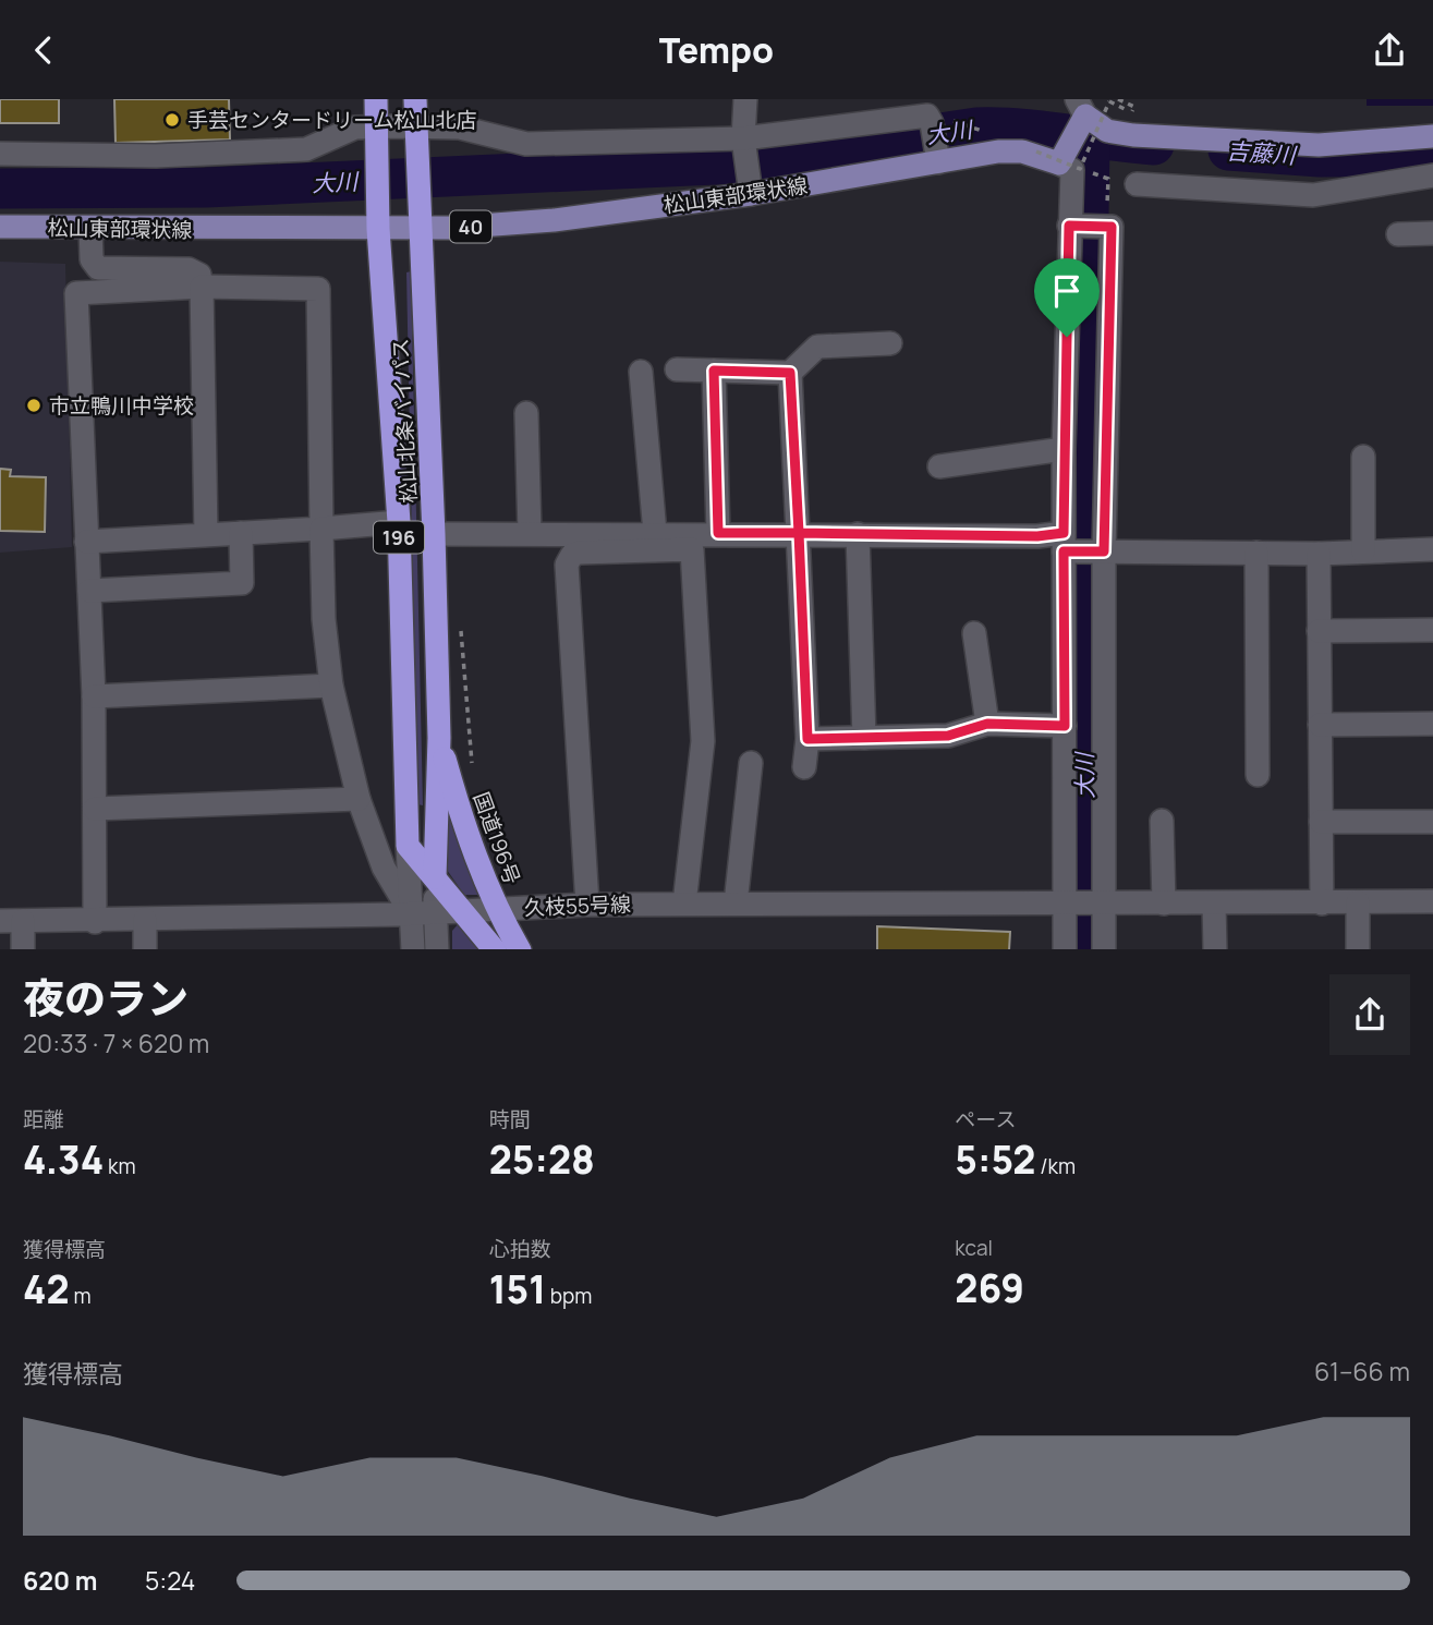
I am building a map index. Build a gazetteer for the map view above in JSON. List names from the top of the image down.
{
  "streets": {
    "highway": ["松山北条バイパス", "196", "国道196号"],
    "main road": ["松山東部環状線", "40"],
    "street": ["久枝55号線"]
  },
  "crossings": [
    ["松山東部環状線", "松山北条バイパス"],
    ["松山北条バイパス", "国道196号"],
    ["国道196号", "久枝55号線"]
  ],
  "water": ["大川", "吉藤川"],
  "places": ["手芸センタードリーム松山北店", "市立鴨川中学校"],
  "page": {
    "header": "Tempo",
    "heading": ["夜のラン", "20:33 · 7 × 620 m"],
    "stats": [
      ["距離", "4.34 km"],
      ["時間", "25:28"],
      ["ペース", "5:52 /km"],
      ["獲得標高", "42 m"],
      ["心拍数", "151 bpm"],
      ["kcal", "269"]
    ],
    "chart": ["獲得標高", "61–66 m"],
    "list": [
      {
        "name": "620 m",
        "note": "5:24"
      }
    ]
  }
}
